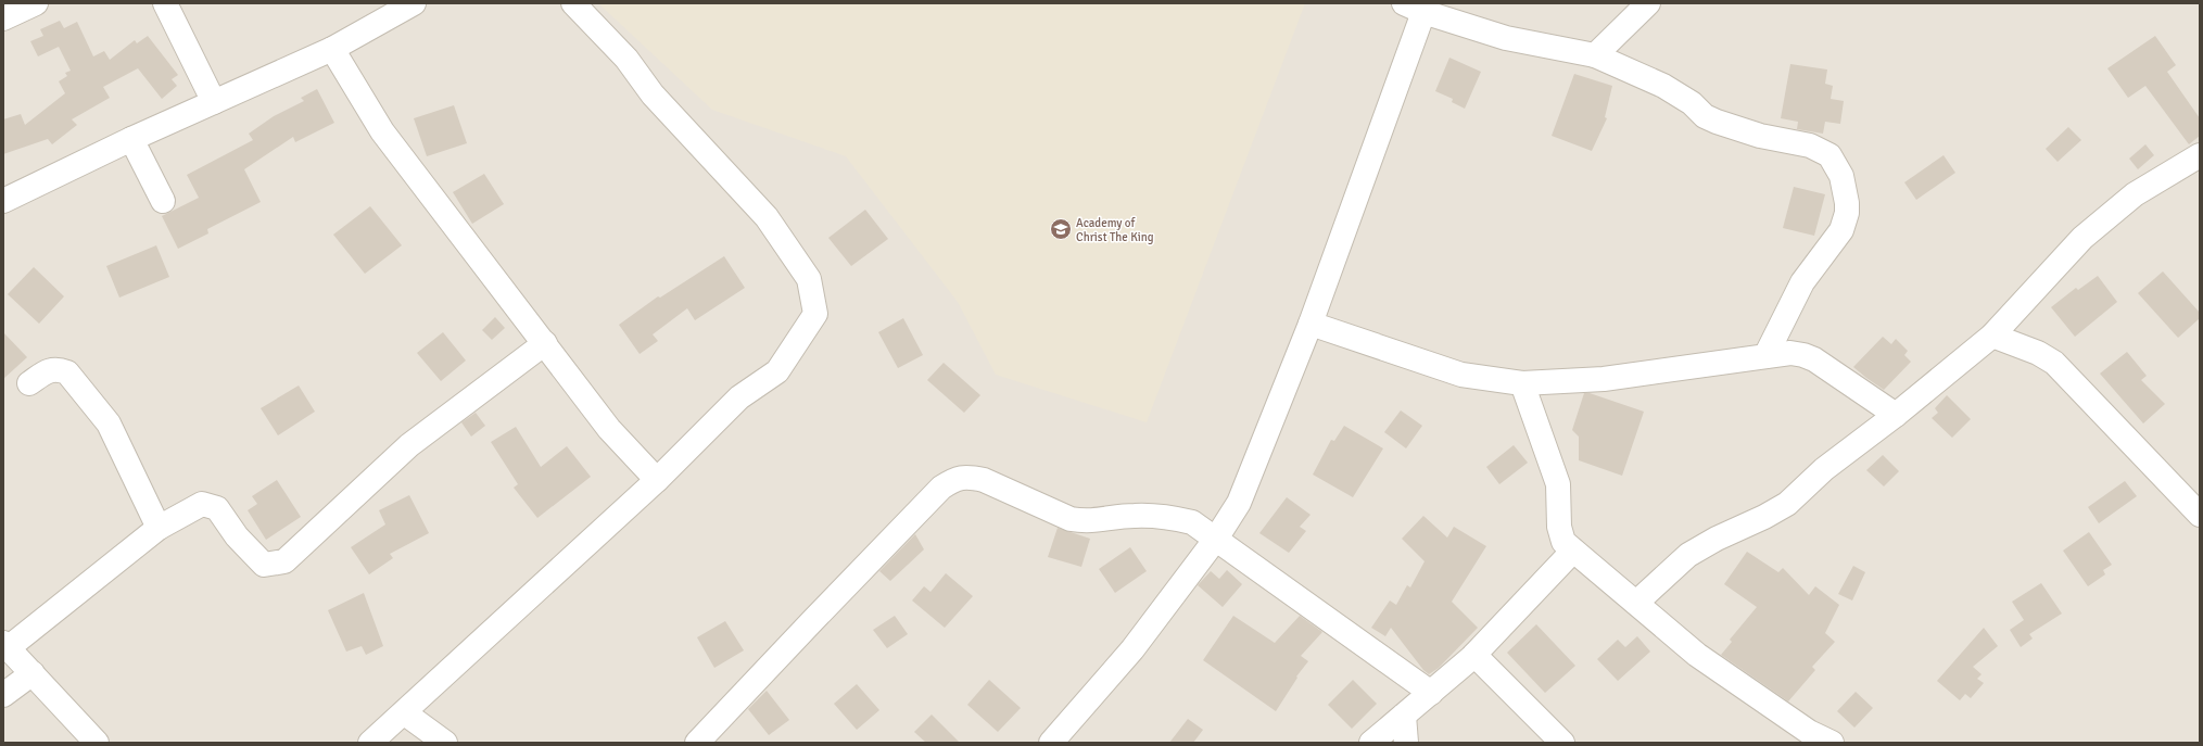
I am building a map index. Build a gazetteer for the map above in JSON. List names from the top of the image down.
{
  "places": {
    "school or university": ["Academy of Christ The King"]
  }
}
